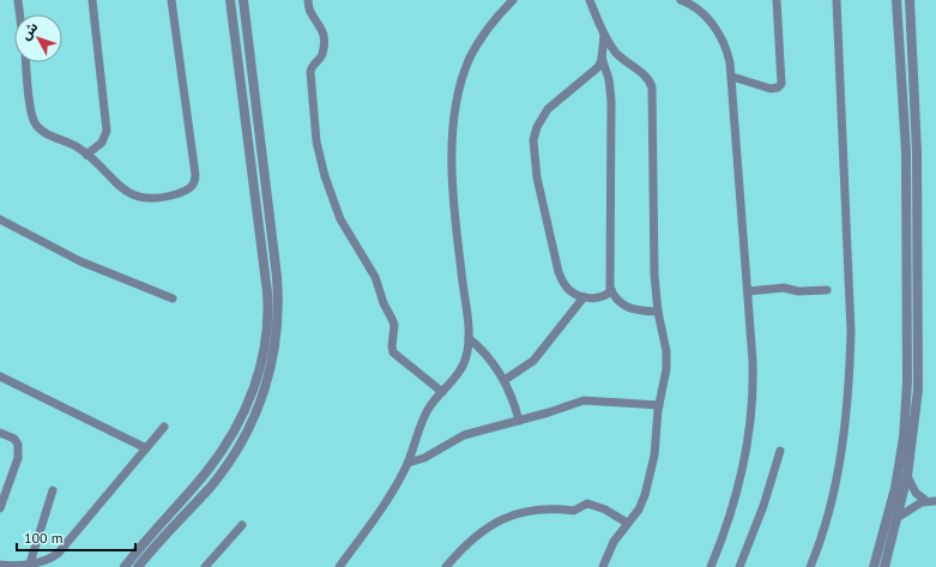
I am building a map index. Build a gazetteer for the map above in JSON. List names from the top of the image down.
{
  "scale_bar": "100 m",
  "north": "top left"
}
